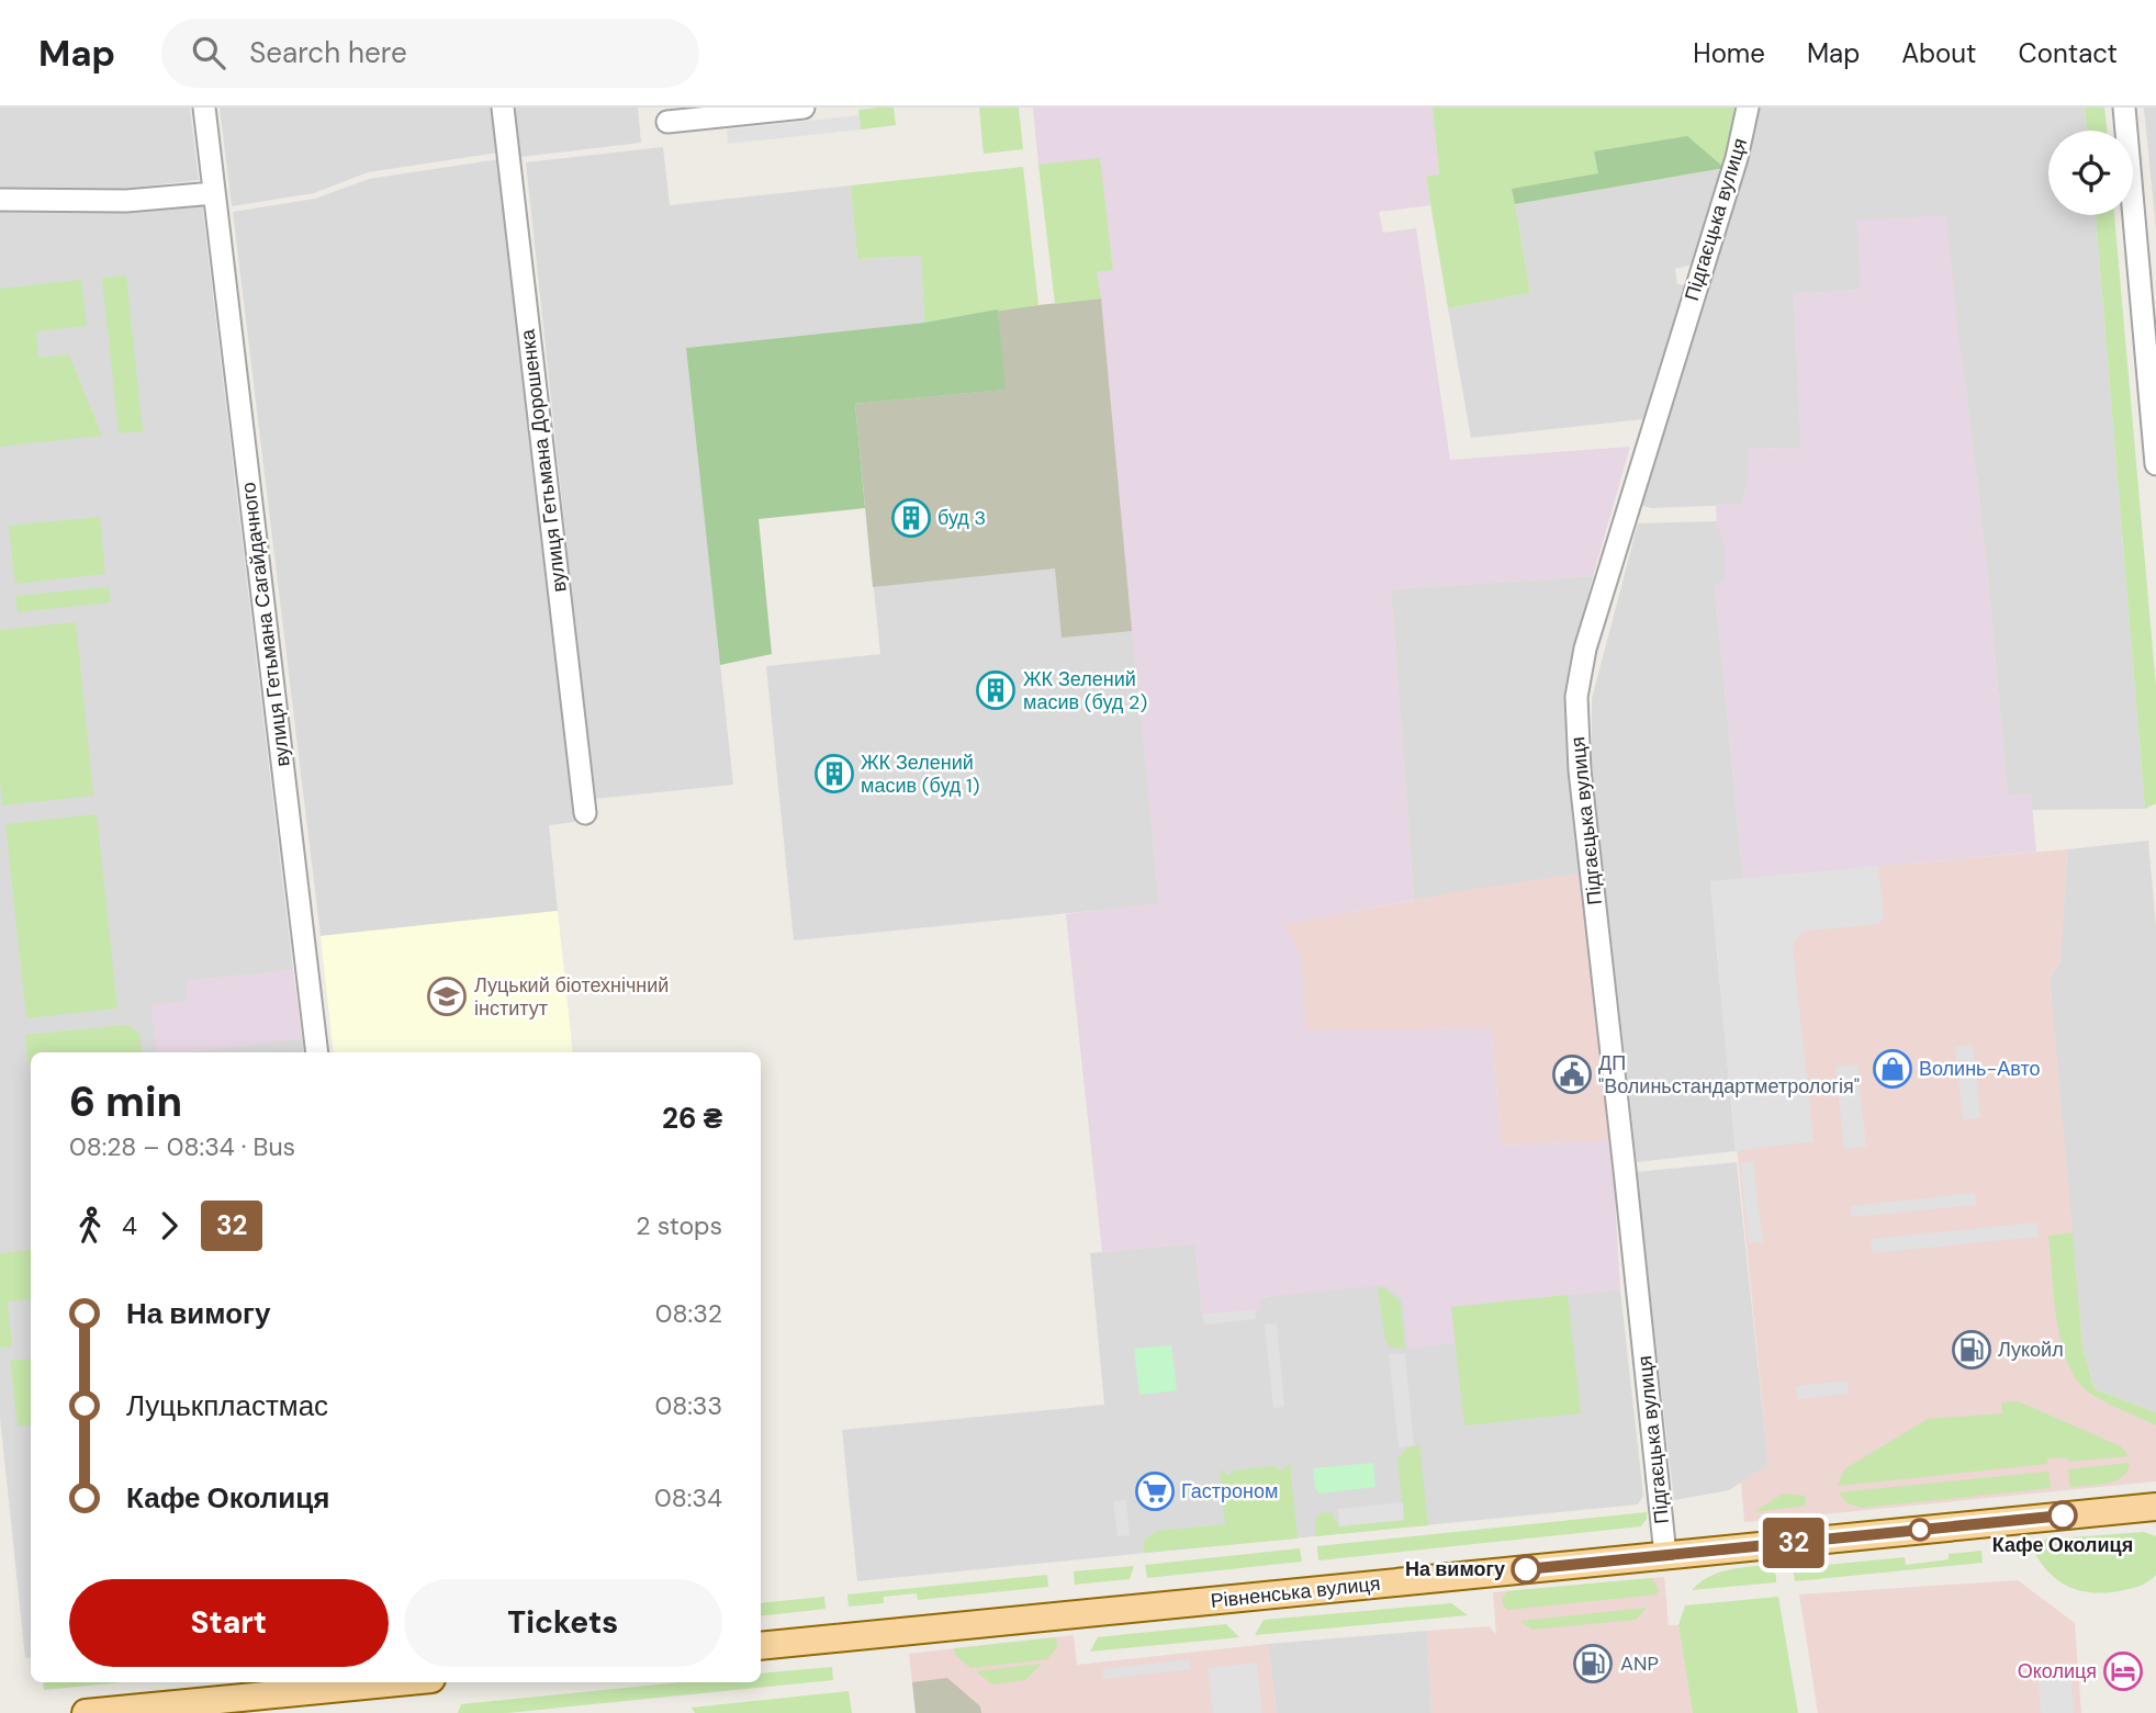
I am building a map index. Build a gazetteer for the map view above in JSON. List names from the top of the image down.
{
  "streets": {
    "main road": ["Рівненська вулиця"],
    "street": ["Підгаєцька вулиця", "вулиця Гетьмана Дорошенка", "вулиця Гетьмана Сагайдачного"]
  },
  "crossings": [
    ["Підгаєцька вулиця", "Рівненська вулиця"]
  ],
  "places": {
    "building": ["буд 3", "ЖК Зелений масив (буд 2)", "ЖК Зелений масив (буд 1)"],
    "school or university": ["Луцький біотехнічний інститут"],
    "shop": ["Волинь-Авто"],
    "public building": ["ДП \"Волиньстандартметрологія\""],
    "fuel station": ["Лукойл", "ANP"],
    "supermarket": ["Гастроном"],
    "other": ["Кафе Околиця", "На вимогу"],
    "hotel": ["Околиця"]
  },
  "lines": ["bus line 32"],
  "page": {
    "header": "Map",
    "search": "Search here",
    "nav": [
      "Home",
      "Map",
      "About",
      "Contact"
    ],
    "on_map": "32",
    "heading": ["6 min", "08:28 – 08:34 · Bus", "26 ₴"],
    "legs": ["4", "32", "2 stops"],
    "list": [
      {
        "name": "На вимогу",
        "value": "08:32"
      },
      {
        "name": "Луцькпластмас",
        "value": "08:33"
      },
      {
        "name": "Кафе Околиця",
        "value": "08:34"
      }
    ],
    "buttons": ["Start", "Tickets"]
  }
}
